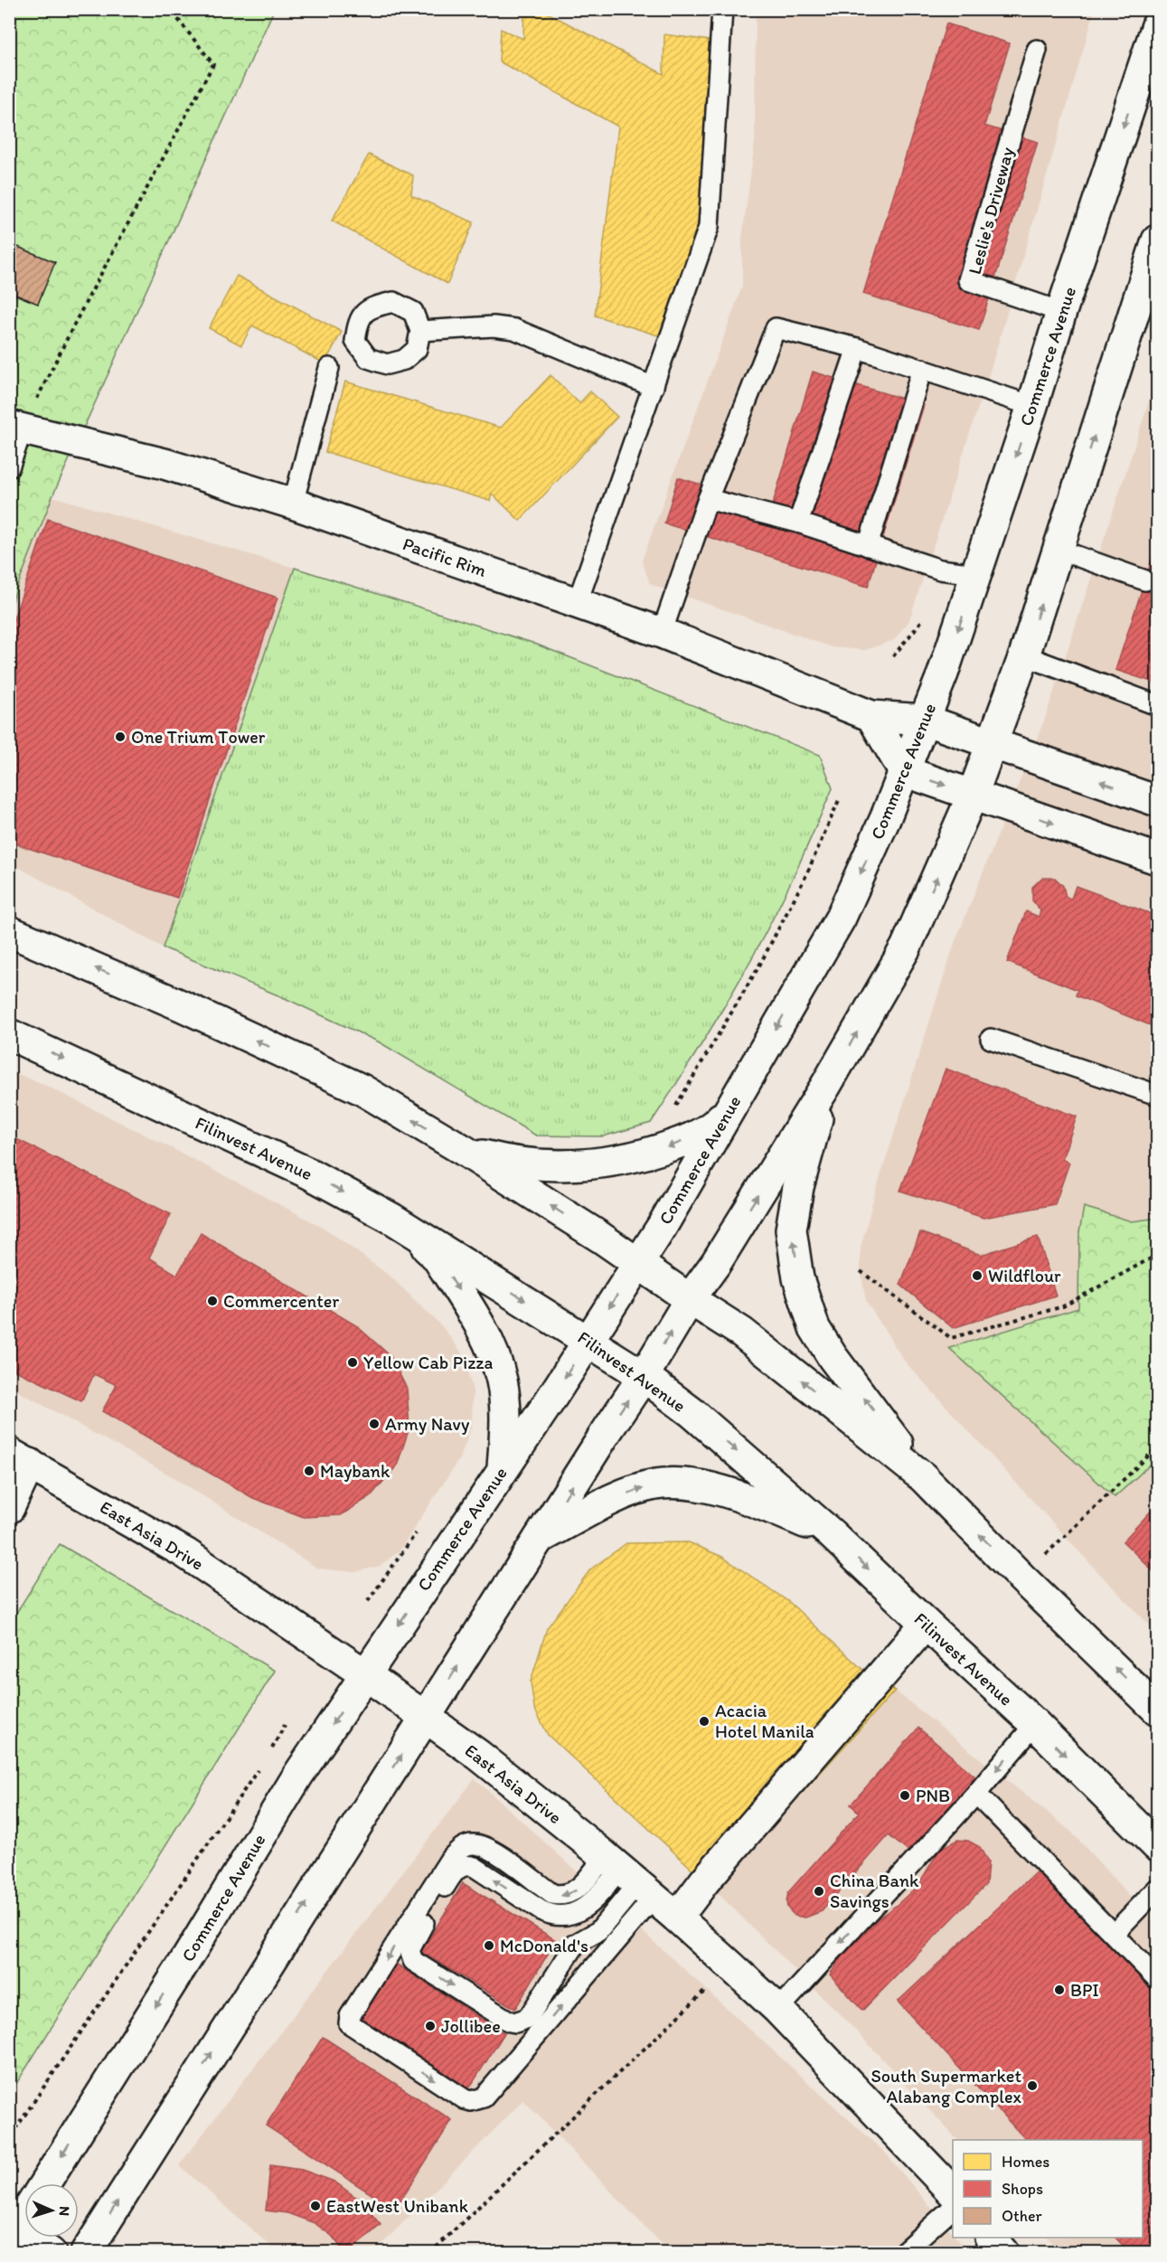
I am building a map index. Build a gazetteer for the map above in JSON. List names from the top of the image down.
{
  "streets": {
    "main road": [
      "Commerce Avenue",
      "Pacific Rim",
      "Filinvest Avenue",
      "East Asia Drive"
    ],
    "lane": ["Leslie's Driveway"]
  },
  "crossings": [
    ["Leslie's Driveway", "Commerce Avenue"],
    ["Commerce Avenue", "Pacific Rim"],
    ["Commerce Avenue", "Filinvest Avenue"],
    ["Commerce Avenue", "East Asia Drive"]
  ],
  "places": [
    "One Trium Tower",
    "Wildflour",
    "Commercenter",
    "Yellow Cab Pizza",
    "Army Navy",
    "Maybank",
    "Acacia Hotel Manila",
    "PNB",
    "China Bank Savings",
    "McDonald's",
    "BPI",
    "Jollibee",
    "South Supermarket Alabang Complex",
    "EastWest Unibank"
  ],
  "legend": ["Homes", "Shops", "Other"],
  "north": "right"
}
